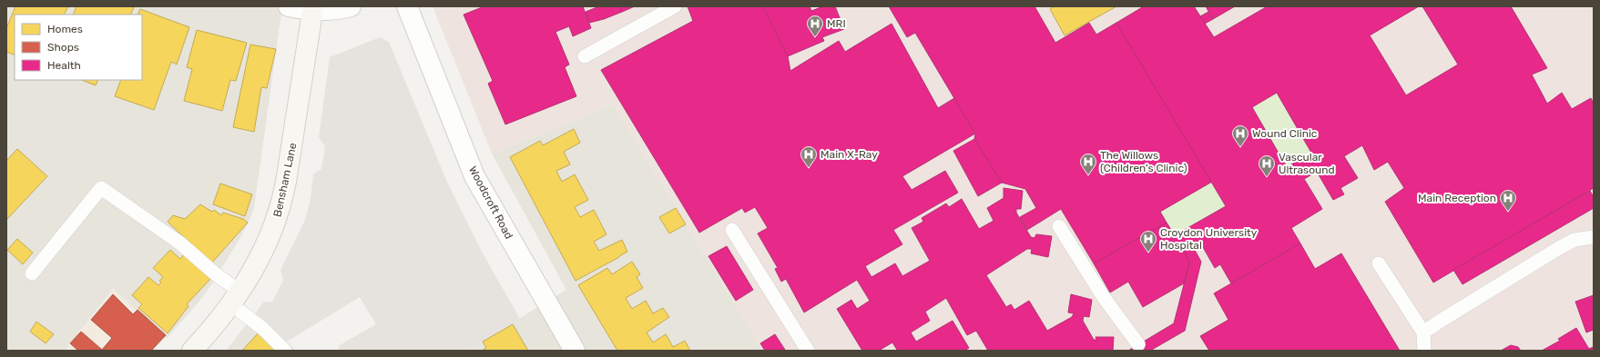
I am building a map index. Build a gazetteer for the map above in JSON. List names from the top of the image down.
{
  "streets": {
    "street": ["Bensham Lane", "Woodcroft Road"]
  },
  "places": {
    "hospital": [
      "MRI",
      "Wound Clinic",
      "Main X-Ray",
      "The Willows (Children's Clinic)",
      "Vascular Ultrasound",
      "Main Reception",
      "Croydon University Hospital"
    ]
  },
  "legend": ["Homes", "Shops", "Health"]
}
